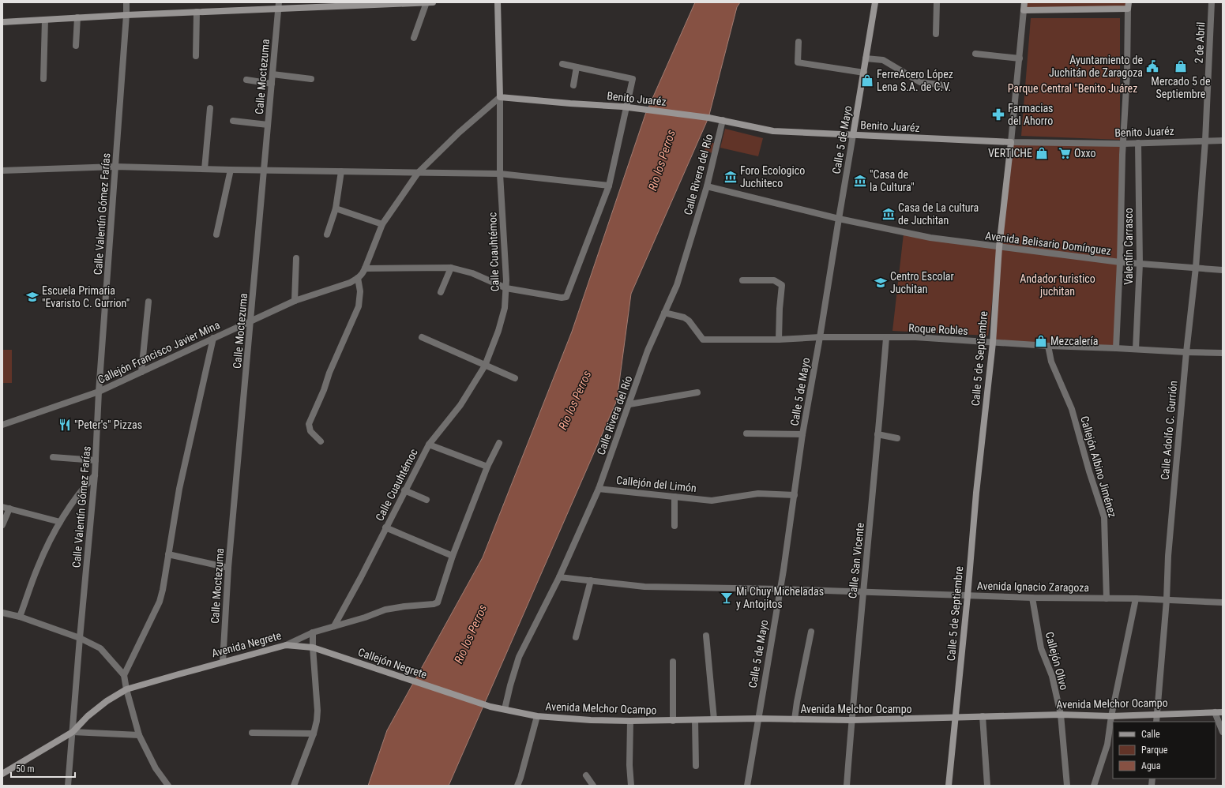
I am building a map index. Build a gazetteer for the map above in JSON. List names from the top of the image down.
{
  "streets": {
    "street": [
      "2 de Abril",
      "Calle Moctezuma",
      "Benito Juaréz",
      "Calle 5 de Mayo",
      "Calle Rivera del Río",
      "Calle Valentín Gómez Farías",
      "Avenida Belisario Domínguez",
      "Valentín Carrasco",
      "Calle Cuauhtémoc",
      "Roque Robles",
      "Callejón Francisco Javier Mina",
      "Calle 5 de Septiembre",
      "Calle Adolfo C. Gurrión",
      "Callejón Albino Jiménez",
      "Callejón del Limón",
      "Calle San Vicente",
      "Avenida Ignacio Zaragoza",
      "Avenida Negrete",
      "Callejón Olivo",
      "Callejón Negrete",
      "Avenida Melchor Ocampo"
    ]
  },
  "crossings": [
    ["2 de Abril", "Benito Juaréz"],
    ["2 de Abril", "Calle Adolfo C. Gurrión"],
    ["Calle Moctezuma", "Callejón Francisco Javier Mina"],
    ["Calle Moctezuma", "Avenida Negrete"],
    ["Benito Juaréz", "Calle 5 de Mayo"],
    ["Benito Juaréz", "Calle Rivera del Río"],
    ["Benito Juaréz", "Valentín Carrasco"],
    ["Benito Juaréz", "Calle Cuauhtémoc"],
    ["Benito Juaréz", "Calle 5 de Septiembre"],
    ["Benito Juaréz", "Calle Adolfo C. Gurrión"],
    ["Calle 5 de Mayo", "Avenida Belisario Domínguez"],
    ["Calle 5 de Mayo", "Roque Robles"],
    ["Calle 5 de Mayo", "Callejón del Limón"],
    ["Calle 5 de Mayo", "Avenida Ignacio Zaragoza"],
    ["Calle 5 de Mayo", "Avenida Melchor Ocampo"],
    ["Calle Rivera del Río", "Avenida Belisario Domínguez"],
    ["Calle Rivera del Río", "Roque Robles"],
    ["Calle Rivera del Río", "Callejón del Limón"],
    ["Calle Rivera del Río", "Avenida Ignacio Zaragoza"],
    ["Calle Rivera del Río", "Avenida Melchor Ocampo"],
    ["Calle Valentín Gómez Farías", "Callejón Francisco Javier Mina"],
    ["Calle Valentín Gómez Farías", "Avenida Negrete"],
    ["Avenida Belisario Domínguez", "Valentín Carrasco"],
    ["Avenida Belisario Domínguez", "Calle 5 de Septiembre"],
    ["Avenida Belisario Domínguez", "Calle Adolfo C. Gurrión"],
    ["Valentín Carrasco", "Roque Robles"],
    ["Calle Cuauhtémoc", "Avenida Negrete"],
    ["Roque Robles", "Calle 5 de Septiembre"],
    ["Roque Robles", "Calle Adolfo C. Gurrión"],
    ["Roque Robles", "Callejón Albino Jiménez"],
    ["Roque Robles", "Calle San Vicente"],
    ["Calle 5 de Septiembre", "Avenida Ignacio Zaragoza"],
    ["Calle 5 de Septiembre", "Avenida Melchor Ocampo"],
    ["Calle Adolfo C. Gurrión", "Avenida Ignacio Zaragoza"],
    ["Calle Adolfo C. Gurrión", "Avenida Melchor Ocampo"],
    ["Callejón Albino Jiménez", "Avenida Ignacio Zaragoza"],
    ["Calle San Vicente", "Avenida Ignacio Zaragoza"],
    ["Calle San Vicente", "Avenida Melchor Ocampo"],
    ["Avenida Ignacio Zaragoza", "Callejón Olivo"],
    ["Avenida Negrete", "Callejón Negrete"],
    ["Callejón Olivo", "Avenida Melchor Ocampo"],
    ["Callejón Negrete", "Avenida Melchor Ocampo"]
  ],
  "water": ["Rio los Perros"],
  "parks": ["Parque Central \"Benito Juárez", "Andador turistico juchitan"],
  "places": {
    "public building": ["Ayuntamiento de Juchitán de Zaragoza"],
    "shop": [
      "Mercado 5 de Septiembre",
      "FerreAcero López Lena S.A. de C.V.",
      "VERTICHE",
      "Mezcalería"
    ],
    "pharmacy": ["Farmacias del Ahorro"],
    "supermarket": ["Oxxo"],
    "museum": ["Foro Ecologico Juchiteco", "\"Casa de la Cultura\"", "Casa de La cultura de Juchitan"],
    "school or university": ["Centro Escolar Juchitan", "Escuela Primaria \"Evaristo C. Gurrion\""],
    "restaurant": ["\"Peter's\" Pizzas"],
    "bar": ["Mi Chuy Micheladas y Antojitos"]
  },
  "legend": ["Calle", "Parque", "Agua"],
  "scale_bar": "50 m"
}
